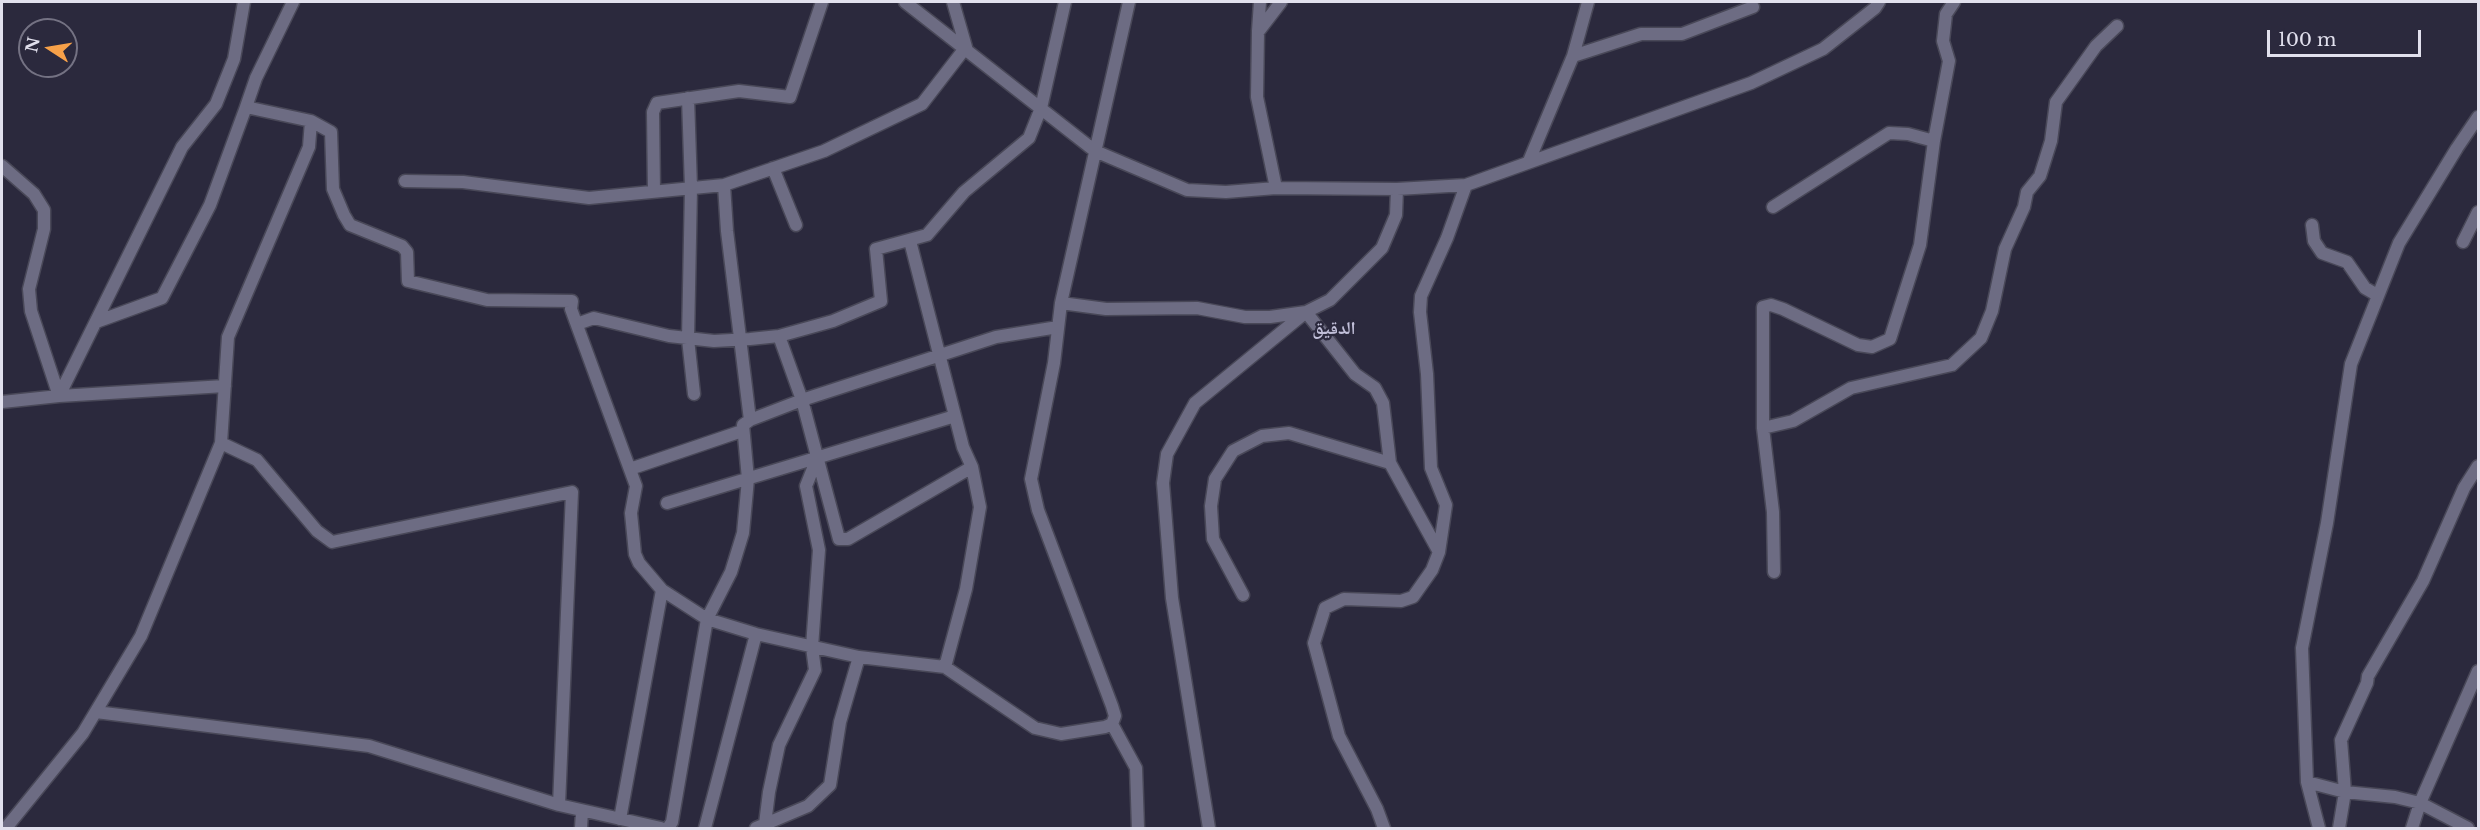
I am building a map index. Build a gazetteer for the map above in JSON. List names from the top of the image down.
{
  "districts": ["الدقيق"],
  "scale_bar": "100 m",
  "north": "left"
}
